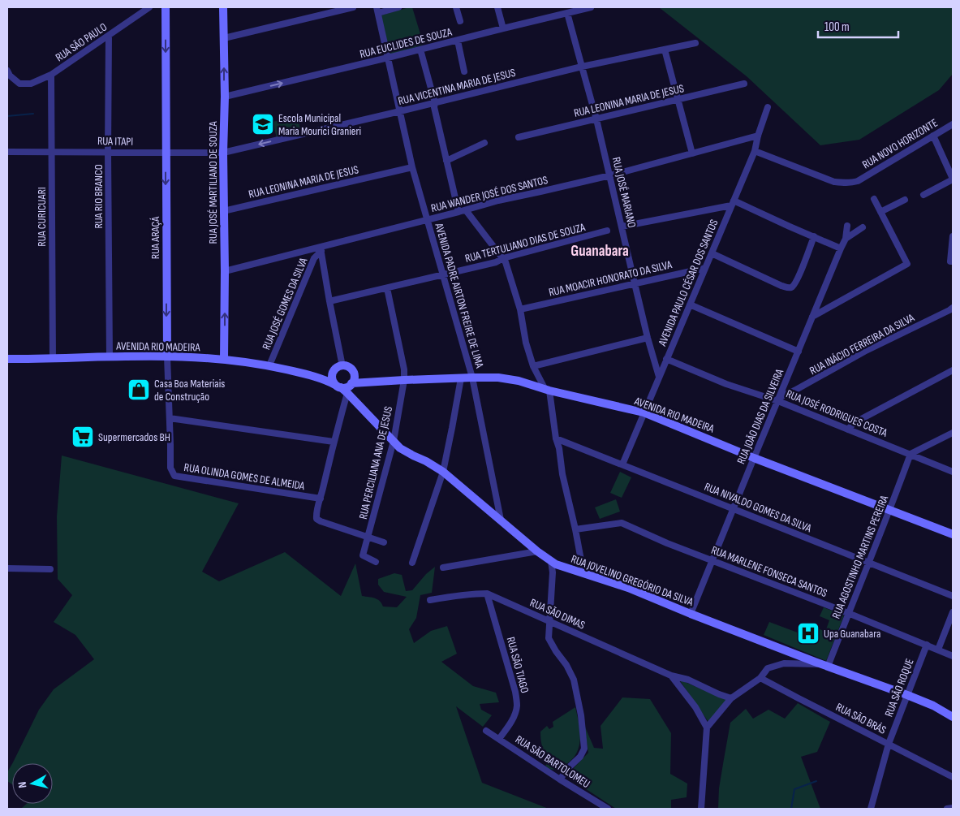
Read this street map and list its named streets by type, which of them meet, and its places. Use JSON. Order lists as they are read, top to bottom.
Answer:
{
  "streets": {
    "street": [
      "RUA SÃO PAULO",
      "RUA EUCLIDES DE SOUZA",
      "RUA VICENTINA MARIA DE JESUS",
      "RUA LEONINA MARIA DE JESUS",
      "RUA ITAPI",
      "RUA NOVO HORIZONTE",
      "RUA JOSÉ MARTILIANO DE SOUZA",
      "RUA JOSÉ MARIANO",
      "RUA WANDER JOSÉ DOS SANTOS",
      "RUA RIO BRANCO",
      "RUA CURICUARI",
      "RUA ARAÇÁ",
      "RUA TERTULIANO DIAS DE SOUZA",
      "RUA MOACIR HONORATO DA SILVA",
      "AVENIDA PAULO CÉSAR DOS SANTOS",
      "AVENIDA PADRE AIRTON FREIRE DE LIMA",
      "RUA JOSÉ GOMES DA SILVA",
      "RUA INÁCIO FERREIRA DA SILVA",
      "AVENIDA RIO MADEIRA",
      "RUA JOSÉ RODRIGUES COSTA",
      "RUA JOÃO DIAS DA SILVEIRA",
      "RUA PERCILIANA ANA DE JESUS",
      "RUA OLINDA GOMES DE ALMEIDA",
      "RUA NIVALDO GOMES DA SILVA",
      "RUA AGOSTINHO MARTINS PEREIRA",
      "RUA MARLENE FONSECA SANTOS",
      "RUA JOVELINO GREGÓRIO DA SILVA",
      "RUA SÃO DIMAS",
      "RUA SÃO TIAGO",
      "RUA SÃO ROQUE",
      "RUA SÃO BRÁS",
      "RUA SÃO BARTOLOMEU"
    ]
  },
  "crossings": [
    ["RUA SÃO PAULO", "RUA RIO BRANCO"],
    ["RUA SÃO PAULO", "RUA CURICUARI"],
    ["RUA EUCLIDES DE SOUZA", "RUA JOSÉ MARTILIANO DE SOUZA"],
    ["RUA EUCLIDES DE SOUZA", "RUA JOSÉ MARIANO"],
    ["RUA EUCLIDES DE SOUZA", "AVENIDA PADRE AIRTON FREIRE DE LIMA"],
    ["RUA VICENTINA MARIA DE JESUS", "RUA ITAPI"],
    ["RUA VICENTINA MARIA DE JESUS", "RUA JOSÉ MARTILIANO DE SOUZA"],
    ["RUA VICENTINA MARIA DE JESUS", "RUA JOSÉ MARIANO"],
    ["RUA VICENTINA MARIA DE JESUS", "AVENIDA PADRE AIRTON FREIRE DE LIMA"],
    ["RUA LEONINA MARIA DE JESUS", "RUA JOSÉ MARTILIANO DE SOUZA"],
    ["RUA LEONINA MARIA DE JESUS", "RUA JOSÉ MARIANO"],
    ["RUA LEONINA MARIA DE JESUS", "AVENIDA PADRE AIRTON FREIRE DE LIMA"],
    ["RUA ITAPI", "RUA JOSÉ MARTILIANO DE SOUZA"],
    ["RUA ITAPI", "RUA RIO BRANCO"],
    ["RUA ITAPI", "RUA CURICUARI"],
    ["RUA ITAPI", "RUA ARAÇÁ"],
    ["RUA NOVO HORIZONTE", "AVENIDA PAULO CÉSAR DOS SANTOS"],
    ["RUA JOSÉ MARTILIANO DE SOUZA", "RUA WANDER JOSÉ DOS SANTOS"],
    ["RUA JOSÉ MARTILIANO DE SOUZA", "AVENIDA RIO MADEIRA"],
    ["RUA JOSÉ MARIANO", "RUA WANDER JOSÉ DOS SANTOS"],
    ["RUA JOSÉ MARIANO", "RUA MOACIR HONORATO DA SILVA"],
    ["RUA JOSÉ MARIANO", "AVENIDA PAULO CÉSAR DOS SANTOS"],
    ["RUA WANDER JOSÉ DOS SANTOS", "AVENIDA PAULO CÉSAR DOS SANTOS"],
    ["RUA WANDER JOSÉ DOS SANTOS", "AVENIDA PADRE AIRTON FREIRE DE LIMA"],
    ["RUA WANDER JOSÉ DOS SANTOS", "RUA JOSÉ GOMES DA SILVA"],
    ["RUA RIO BRANCO", "AVENIDA RIO MADEIRA"],
    ["RUA CURICUARI", "AVENIDA RIO MADEIRA"],
    ["RUA ARAÇÁ", "AVENIDA RIO MADEIRA"],
    ["RUA ARAÇÁ", "RUA OLINDA GOMES DE ALMEIDA"],
    ["RUA TERTULIANO DIAS DE SOUZA", "AVENIDA PADRE AIRTON FREIRE DE LIMA"],
    ["RUA TERTULIANO DIAS DE SOUZA", "RUA PERCILIANA ANA DE JESUS"],
    ["RUA MOACIR HONORATO DA SILVA", "AVENIDA PAULO CÉSAR DOS SANTOS"],
    ["RUA MOACIR HONORATO DA SILVA", "AVENIDA PADRE AIRTON FREIRE DE LIMA"],
    ["AVENIDA PAULO CÉSAR DOS SANTOS", "AVENIDA RIO MADEIRA"],
    ["AVENIDA PAULO CÉSAR DOS SANTOS", "RUA JOSÉ RODRIGUES COSTA"],
    ["AVENIDA PAULO CÉSAR DOS SANTOS", "RUA NIVALDO GOMES DA SILVA"],
    ["AVENIDA PADRE AIRTON FREIRE DE LIMA", "AVENIDA RIO MADEIRA"],
    ["AVENIDA PADRE AIRTON FREIRE DE LIMA", "RUA NIVALDO GOMES DA SILVA"],
    ["AVENIDA PADRE AIRTON FREIRE DE LIMA", "RUA MARLENE FONSECA SANTOS"],
    ["AVENIDA PADRE AIRTON FREIRE DE LIMA", "RUA JOVELINO GREGÓRIO DA SILVA"],
    ["RUA JOSÉ GOMES DA SILVA", "AVENIDA RIO MADEIRA"],
    ["RUA INÁCIO FERREIRA DA SILVA", "RUA JOSÉ RODRIGUES COSTA"],
    ["RUA INÁCIO FERREIRA DA SILVA", "RUA JOÃO DIAS DA SILVEIRA"],
    ["AVENIDA RIO MADEIRA", "RUA JOÃO DIAS DA SILVEIRA"],
    ["AVENIDA RIO MADEIRA", "RUA PERCILIANA ANA DE JESUS"],
    ["AVENIDA RIO MADEIRA", "RUA AGOSTINHO MARTINS PEREIRA"],
    ["AVENIDA RIO MADEIRA", "RUA JOVELINO GREGÓRIO DA SILVA"],
    ["RUA JOSÉ RODRIGUES COSTA", "RUA JOÃO DIAS DA SILVEIRA"],
    ["RUA JOSÉ RODRIGUES COSTA", "RUA AGOSTINHO MARTINS PEREIRA"],
    ["RUA JOÃO DIAS DA SILVEIRA", "RUA NIVALDO GOMES DA SILVA"],
    ["RUA JOÃO DIAS DA SILVEIRA", "RUA MARLENE FONSECA SANTOS"],
    ["RUA JOÃO DIAS DA SILVEIRA", "RUA JOVELINO GREGÓRIO DA SILVA"],
    ["RUA PERCILIANA ANA DE JESUS", "RUA JOVELINO GREGÓRIO DA SILVA"],
    ["RUA NIVALDO GOMES DA SILVA", "RUA AGOSTINHO MARTINS PEREIRA"],
    ["RUA AGOSTINHO MARTINS PEREIRA", "RUA MARLENE FONSECA SANTOS"],
    ["RUA AGOSTINHO MARTINS PEREIRA", "RUA JOVELINO GREGÓRIO DA SILVA"],
    ["RUA MARLENE FONSECA SANTOS", "RUA SÃO ROQUE"],
    ["RUA JOVELINO GREGÓRIO DA SILVA", "RUA SÃO ROQUE"],
    ["RUA SÃO DIMAS", "RUA SÃO TIAGO"],
    ["RUA SÃO TIAGO", "RUA SÃO BARTOLOMEU"],
    ["RUA SÃO ROQUE", "RUA SÃO BRÁS"]
  ],
  "one_way": [
    "RUA EUCLIDES DE SOUZA",
    "RUA VICENTINA MARIA DE JESUS",
    "RUA JOSÉ MARTILIANO DE SOUZA",
    "RUA ARAÇÁ"
  ],
  "districts": ["Guanabara"],
  "places": {
    "school or university": ["Escola Municipal Maria Mourici Granieri"],
    "shop": ["Casa Boa Materiais de Construção"],
    "supermarket": ["Supermercados BH"],
    "hospital": ["Upa Guanabara"]
  },
  "scale_bar": "100 m",
  "north": "left"
}
